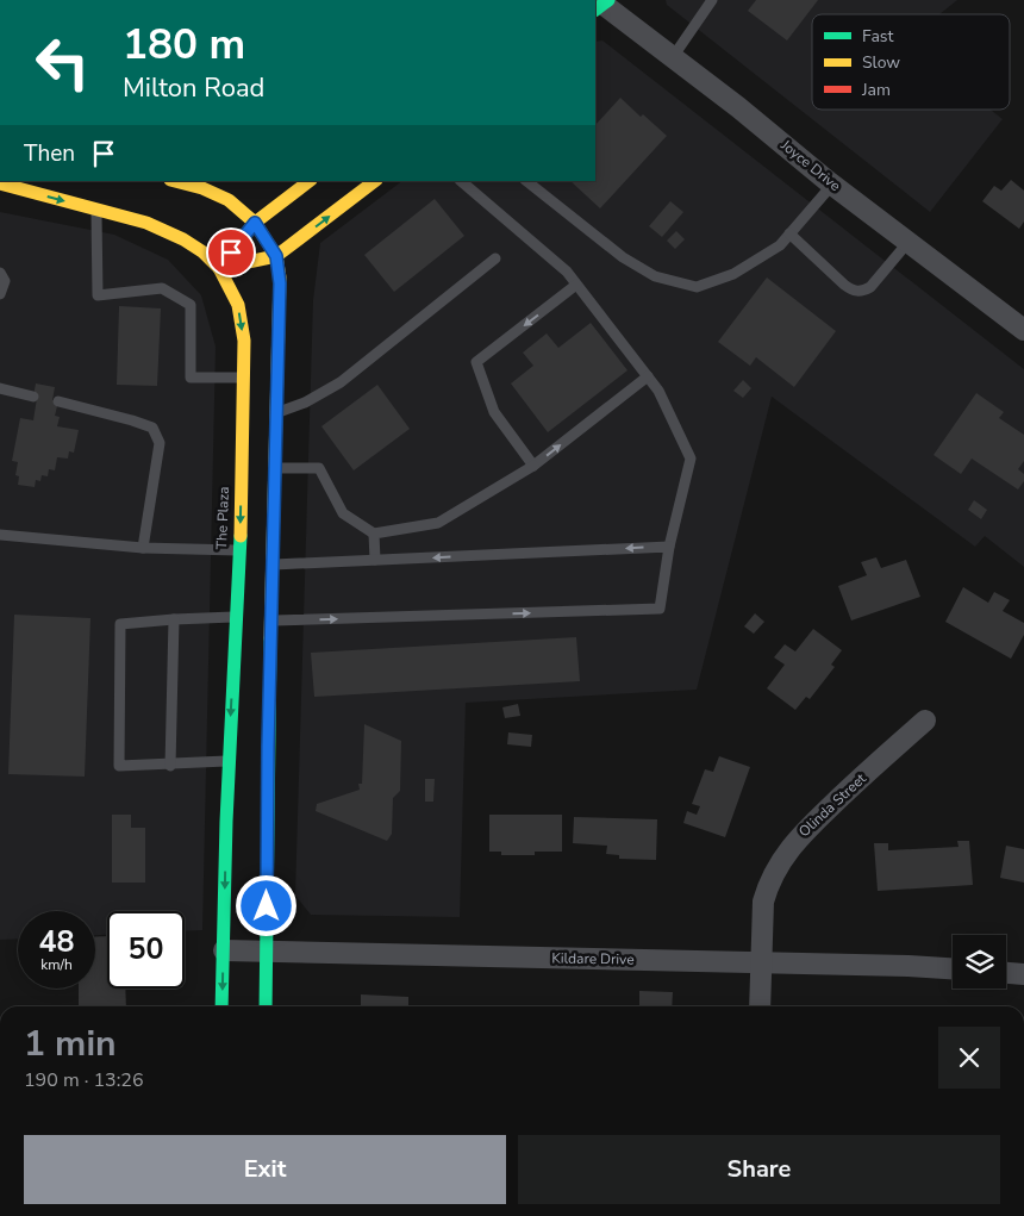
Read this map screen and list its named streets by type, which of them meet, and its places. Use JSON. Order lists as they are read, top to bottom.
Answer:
{
  "streets": {
    "main road": ["The Plaza"],
    "street": ["Joyce Drive", "Olinda Street", "Kildare Drive"]
  },
  "crossings": [
    ["The Plaza", "Kildare Drive"],
    ["Olinda Street", "Kildare Drive"]
  ],
  "legend": ["Fast", "Slow", "Jam"],
  "page": {
    "turn": ["180 m", "Milton Road"],
    "then": "Then",
    "speed": "48 km/h",
    "limit": "50",
    "heading": ["1 min", "190 m · 13:26"],
    "buttons": ["Exit", "Share"]
  }
}
